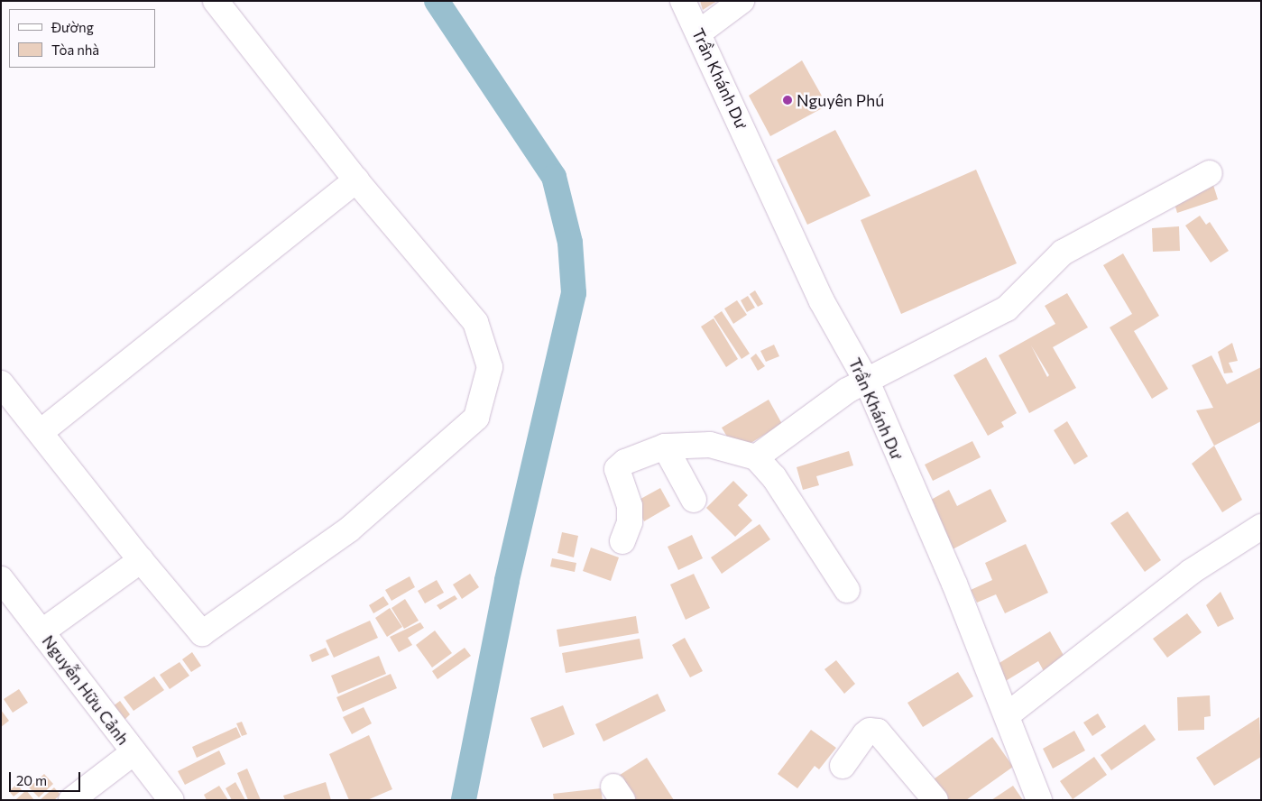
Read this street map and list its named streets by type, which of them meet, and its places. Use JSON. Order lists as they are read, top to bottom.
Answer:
{
  "streets": {
    "street": ["Trần Khánh Dư", "Nguyễn Hữu Cảnh"]
  },
  "places": ["Nguyên Phú"],
  "legend": ["Đường", "Tòa nhà"],
  "scale_bar": "20 m"
}
